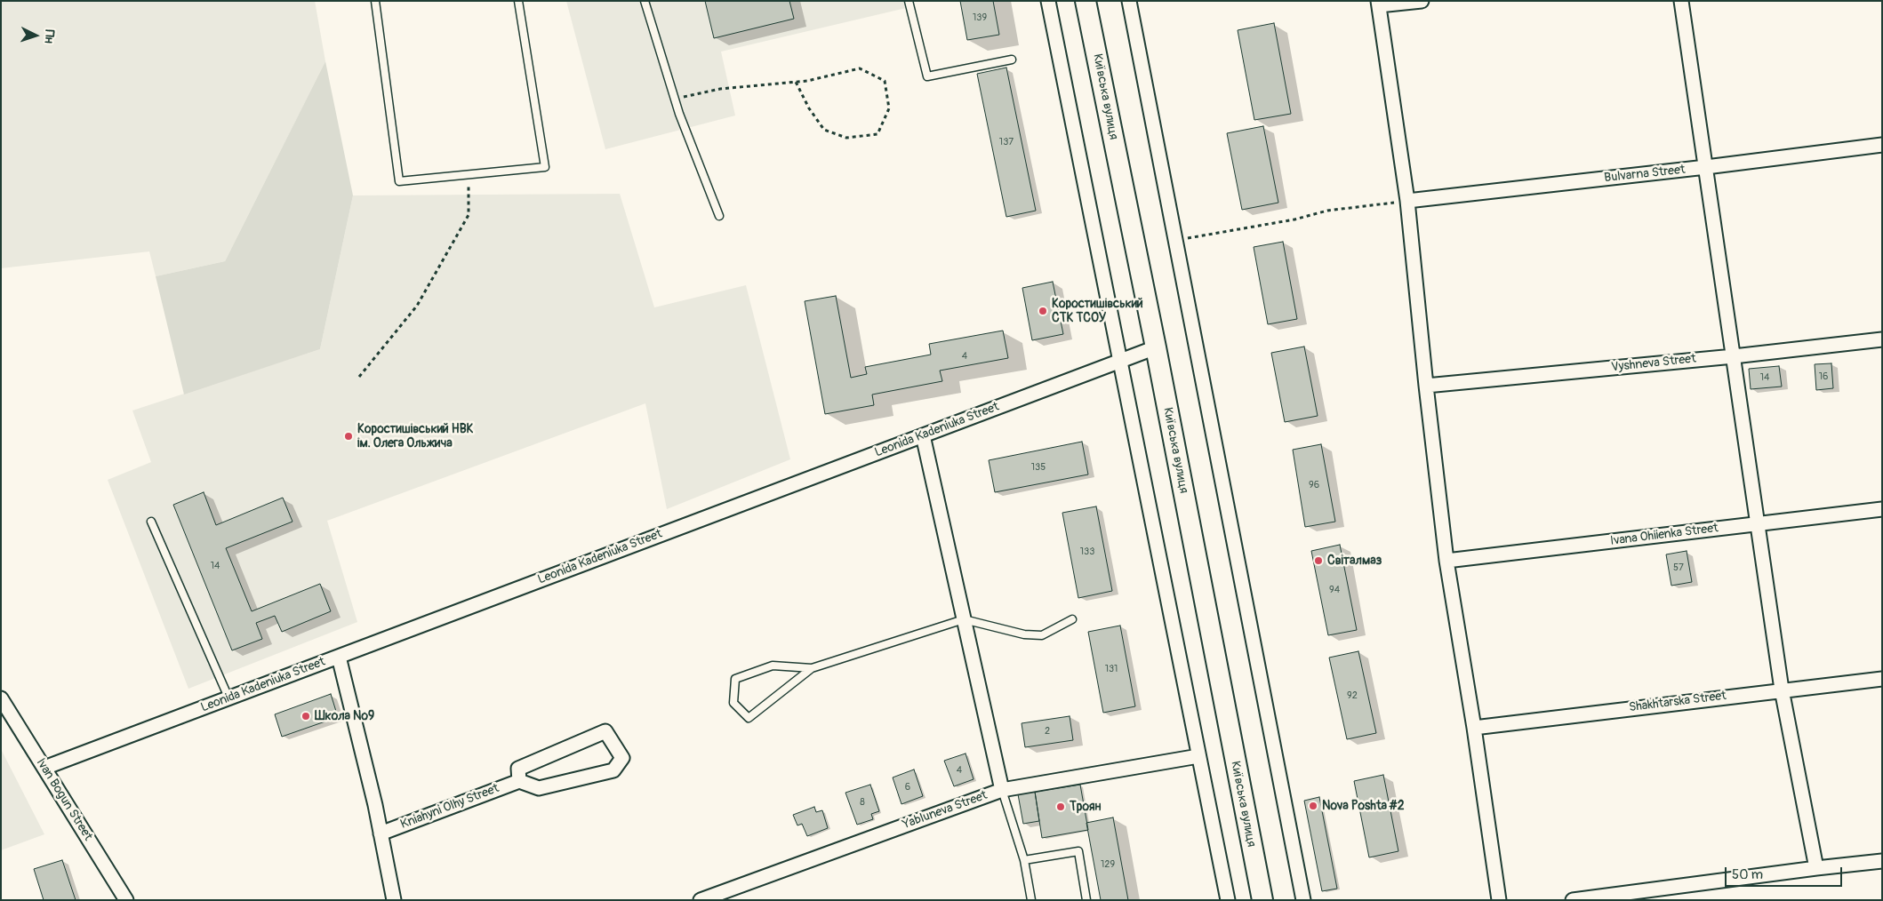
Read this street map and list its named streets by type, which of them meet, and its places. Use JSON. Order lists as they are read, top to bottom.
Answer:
{
  "streets": {
    "main road": ["Київська вулиця"],
    "street": [
      "Bulvarna Street",
      "Vyshneva Street",
      "Leonida Kadeniuka Street",
      "Ivana Ohiienka Street",
      "Shakhtarska Street",
      "Ivan Bogun Street",
      "Kniahyni Olhy Street",
      "Yabluneva Street"
    ]
  },
  "crossings": [
    ["Київська вулиця", "Leonida Kadeniuka Street"],
    ["Leonida Kadeniuka Street", "Ivan Bogun Street"]
  ],
  "places": [
    "Коростишівський СТК ТСОУ",
    "Коростишівський НВК ім. Олега Ольжича",
    "Світалмаз",
    "Школа №9",
    "Nova Poshta #2",
    "Троян"
  ],
  "house_numbers": [
    "139",
    "137",
    "4",
    "16",
    "14",
    "135",
    "96",
    "133",
    "14",
    "57",
    "94",
    "131",
    "92",
    "2",
    "4",
    "6",
    "8",
    "129"
  ],
  "scale_bar": "50 m",
  "north": "right"
}
